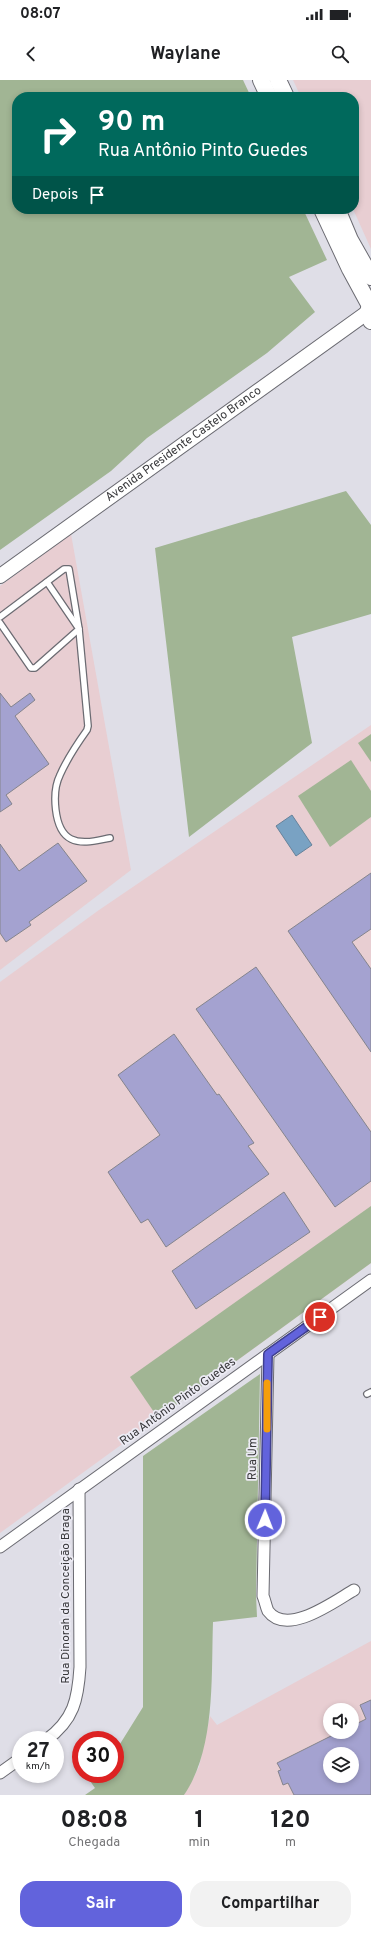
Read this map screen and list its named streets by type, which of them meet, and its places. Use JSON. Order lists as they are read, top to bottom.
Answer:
{
  "streets": {
    "street": [
      "Avenida Presidente Castelo Branco",
      "Rua Antônio Pinto Guedes",
      "Rua Um",
      "Rua Dinorah da Conceição Braga"
    ]
  },
  "crossings": [
    ["Rua Antônio Pinto Guedes", "Rua Um"],
    ["Rua Antônio Pinto Guedes", "Rua Dinorah da Conceição Braga"]
  ],
  "page": {
    "status": "08:07",
    "header": "Waylane",
    "turn": ["90 m", "Rua Antônio Pinto Guedes"],
    "then": "Depois",
    "speed": "27 km/h",
    "limit": "30",
    "eta": [
      "08:08",
      "Chegada",
      "1",
      "min",
      "120",
      "m"
    ],
    "buttons": ["Sair", "Compartilhar"]
  }
}
